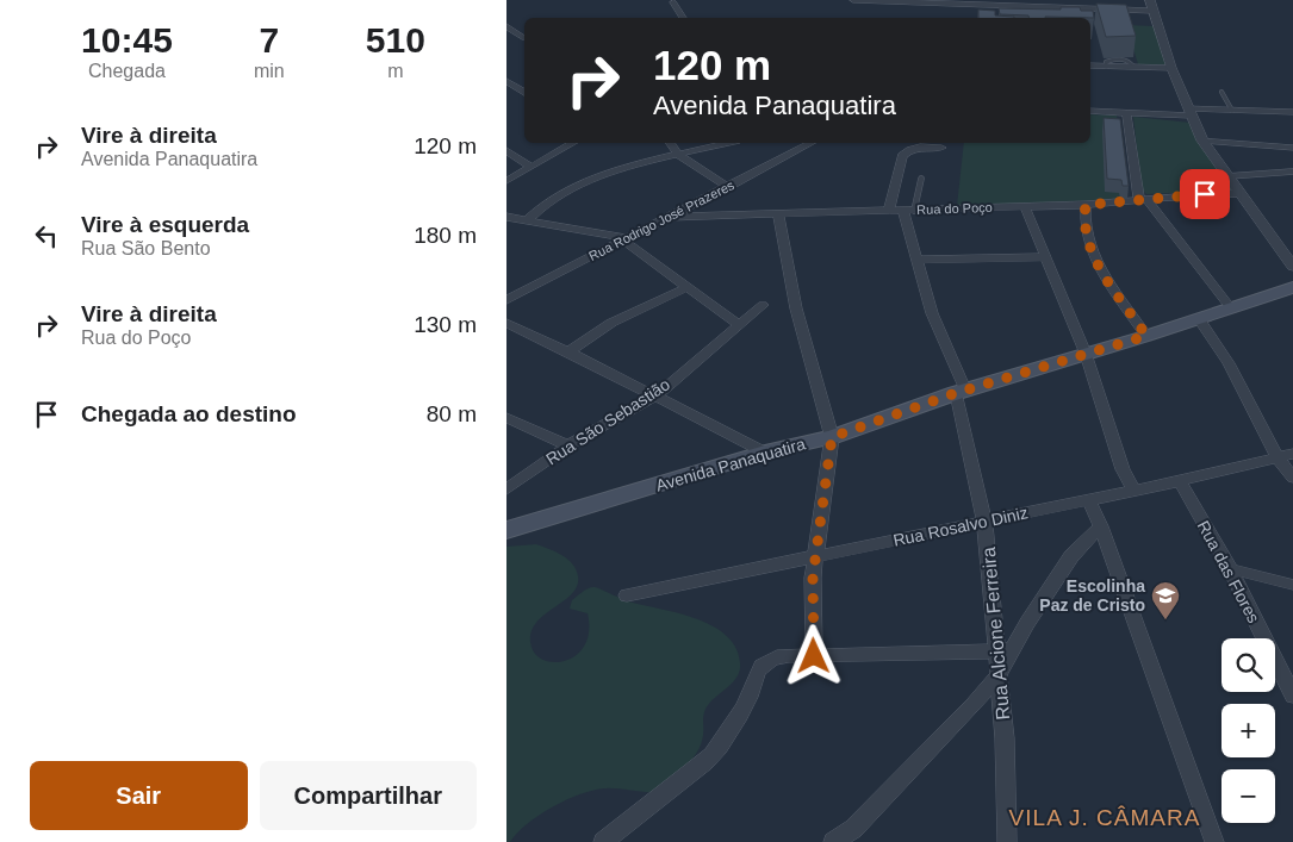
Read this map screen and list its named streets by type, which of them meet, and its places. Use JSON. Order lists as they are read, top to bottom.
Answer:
{
  "streets": {
    "main road": ["Avenida Panaquatira"],
    "street": [
      "Rua do Poço",
      "Rua Rodrigo José Prazeres",
      "Rua São Sebastião",
      "Rua Rosalvo Diniz",
      "Rua das Flores",
      "Rua Alcione Ferreira"
    ]
  },
  "crossings": [
    ["Rua do Poço", "Rua Rodrigo José Prazeres"],
    ["Rua do Poço", "Rua Alcione Ferreira"],
    ["Avenida Panaquatira", "Rua Alcione Ferreira"],
    ["Rua Rosalvo Diniz", "Rua das Flores"],
    ["Rua Rosalvo Diniz", "Rua Alcione Ferreira"]
  ],
  "districts": ["VILA J. CÂMARA"],
  "places": {
    "school or university": ["Escolinha Paz de Cristo"]
  },
  "page": {
    "eta": [
      "10:45",
      "Chegada",
      "7",
      "min",
      "510",
      "m"
    ],
    "turn": ["120 m", "Avenida Panaquatira"],
    "list": [
      {
        "name": "Vire à direita",
        "note": "Avenida Panaquatira",
        "value": "120 m"
      },
      {
        "name": "Vire à esquerda",
        "note": "Rua São Bento",
        "value": "180 m"
      },
      {
        "name": "Vire à direita",
        "note": "Rua do Poço",
        "value": "130 m"
      },
      {
        "name": "Chegada ao destino",
        "value": "80 m"
      }
    ],
    "map_buttons": ["+", "−"],
    "buttons": ["Sair", "Compartilhar"]
  }
}
